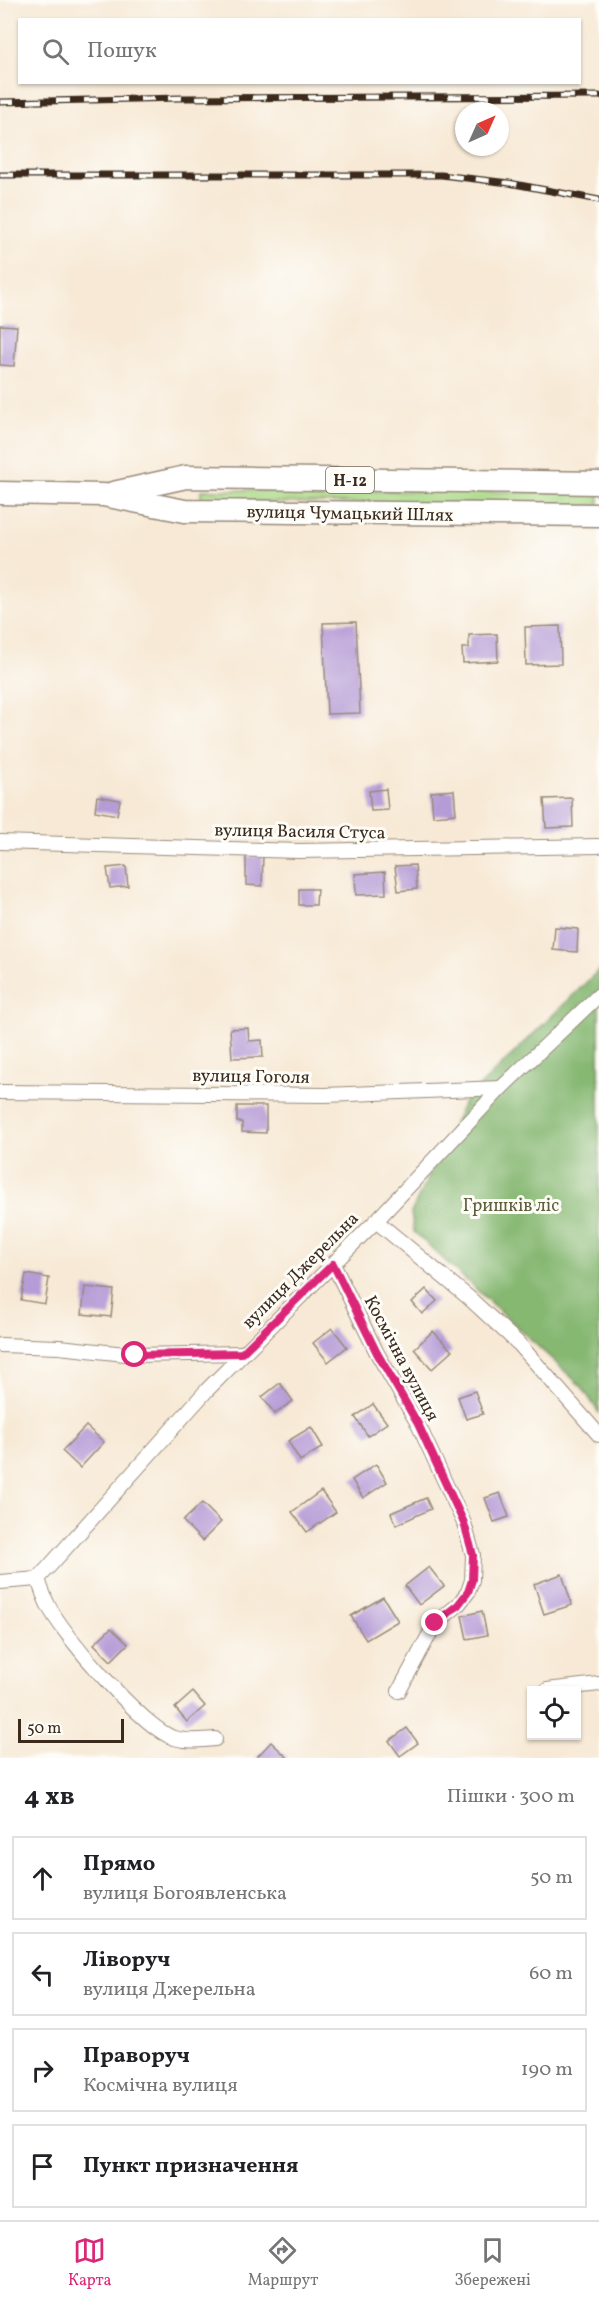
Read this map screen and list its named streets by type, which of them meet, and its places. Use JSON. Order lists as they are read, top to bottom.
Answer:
{
  "streets": {
    "main road": ["Н-12", "вулиця Чумацький Шлях"],
    "street": [
      "вулиця Василя Стуса",
      "вулиця Гоголя",
      "вулиця Джерельна",
      "Космічна вулиця"
    ]
  },
  "crossings": [
    ["вулиця Гоголя", "вулиця Джерельна"],
    ["вулиця Джерельна", "Космічна вулиця"]
  ],
  "parks": ["Гришків ліс"],
  "scale_bar": "50 m",
  "north": "top right",
  "page": {
    "search": "Пошук",
    "scale": "50 m",
    "heading": ["4 хв", "Пішки · 300 m"],
    "list": [
      ["Прямо", "вулиця Богоявленська", "50 m"],
      ["Ліворуч", "вулиця Джерельна", "60 m"],
      ["Праворуч", "Космічна вулиця", "190 m"],
      "Пункт призначення"
    ],
    "nav": ["Карта", "Маршрут", "Збережені"]
  }
}
